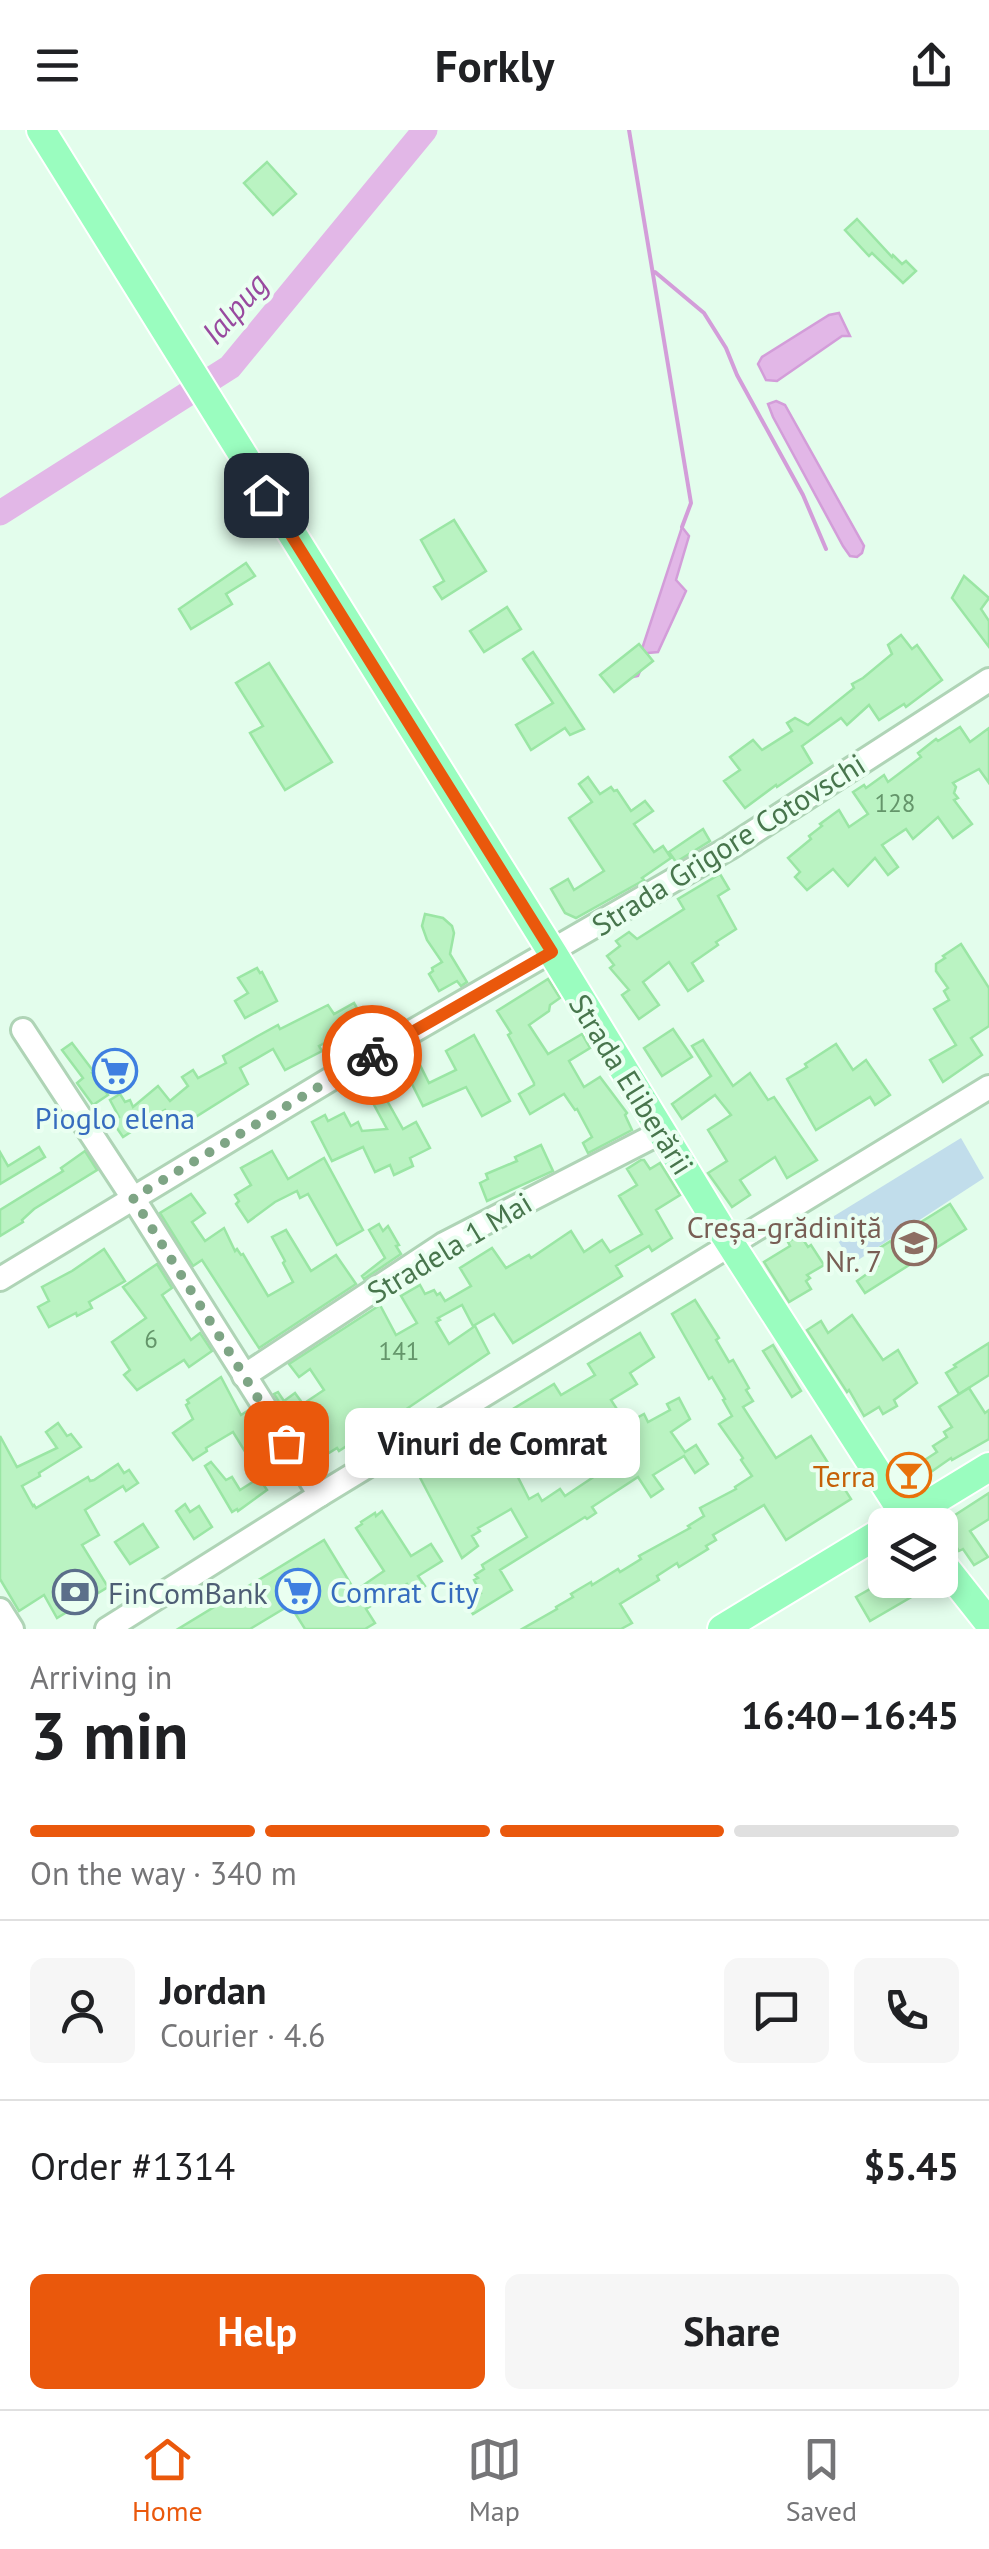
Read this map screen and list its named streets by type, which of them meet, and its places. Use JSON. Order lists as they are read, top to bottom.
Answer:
{
  "streets": {
    "main road": ["Strada Eliberării"],
    "street": ["Strada Grigore Cotovschi", "Stradela 1 Mai"]
  },
  "crossings": [
    ["Strada Grigore Cotovschi", "Strada Eliberării"],
    ["Strada Eliberării", "Stradela 1 Mai"]
  ],
  "water": ["Ialpug"],
  "places": {
    "supermarket": ["Pioglo elena", "Comrat City"],
    "school or university": ["Creșa-grădiniță Nr. 7"],
    "other": ["Vinuri de Comrat"],
    "bar": ["Terra"],
    "bank": ["FinComBank"]
  },
  "house_numbers": ["128", "6", "141"],
  "page": {
    "header": "Forkly",
    "bubble": "Vinuri de Comrat",
    "heading": ["3 min", "Arriving in", "16:40–16:45"],
    "panel": [
      "Jordan",
      "Courier · 4.6",
      "Order #1314",
      "$5.45"
    ],
    "bar": "On the way · 340 m",
    "buttons": ["Help", "Share"],
    "tabs": ["Home", "Map", "Saved"]
  }
}
